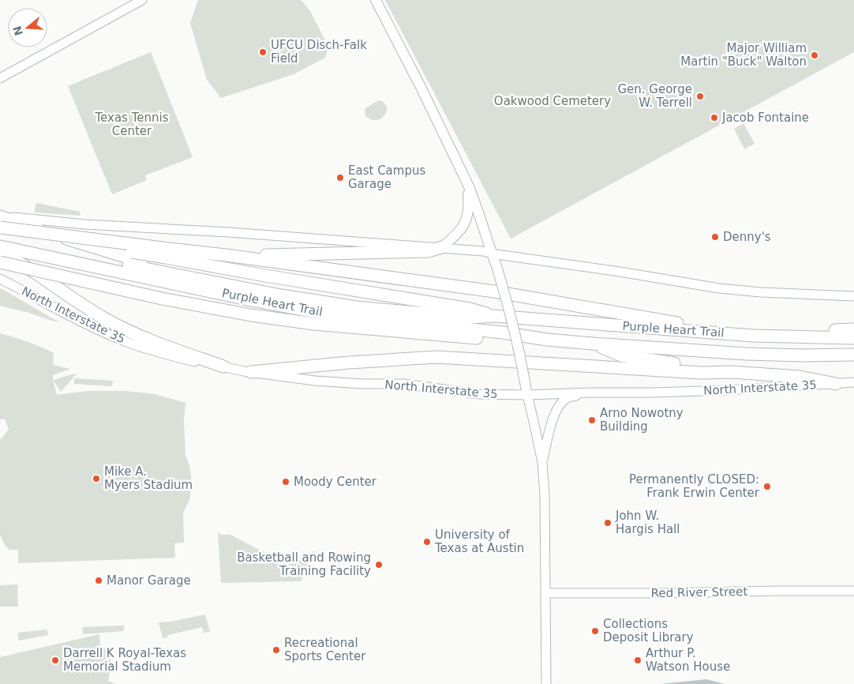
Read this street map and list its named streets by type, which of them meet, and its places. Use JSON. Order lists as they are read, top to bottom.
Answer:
{
  "streets": {
    "highway": ["Purple Heart Trail"],
    "main road": ["North Interstate 35", "Red River Street"]
  },
  "parks": ["Oakwood Cemetery", "Texas Tennis Center"],
  "places": [
    "UFCU Disch-Falk Field",
    "Major William Martin \"Buck\" Walton",
    "Gen. George W. Terrell",
    "Jacob Fontaine",
    "East Campus Garage",
    "Denny's",
    "Arno Nowotny Building",
    "Mike A. Myers Stadium",
    "Moody Center",
    "Permanently CLOSED: Frank Erwin Center",
    "John W. Hargis Hall",
    "University of Texas at Austin",
    "Basketball and Rowing Training Facility",
    "Manor Garage",
    "Collections Deposit Library",
    "Recreational Sports Center",
    "Darrell K Royal-Texas Memorial Stadium",
    "Arthur P. Watson House"
  ],
  "north": "left"
}
